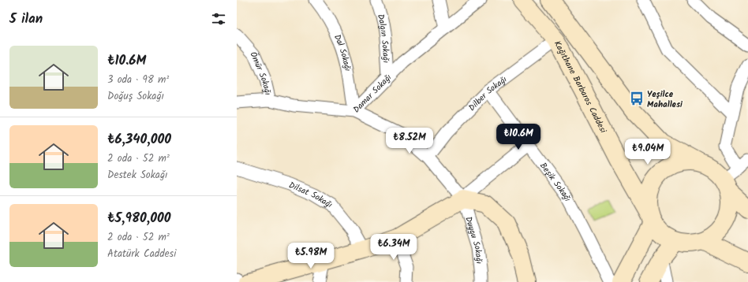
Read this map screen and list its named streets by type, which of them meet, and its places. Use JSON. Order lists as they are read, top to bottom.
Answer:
{
  "streets": {
    "street": [
      "Dalgın Sokağı",
      "Dal Sokağı",
      "Ömür Sokağı",
      "Kağıthane Barbaros Caddesi",
      "Damar Sokağı",
      "Dilber Sokağı",
      "Beşik Sokağı",
      "Dilsat Sokağı",
      "Duygu Sokağı"
    ]
  },
  "crossings": [
    ["Dalgın Sokağı", "Damar Sokağı"],
    ["Dal Sokağı", "Damar Sokağı"],
    ["Ömür Sokağı", "Damar Sokağı"],
    ["Kağıthane Barbaros Caddesi", "Dilber Sokağı"],
    ["Dilber Sokağı", "Beşik Sokağı"]
  ],
  "places": {
    "bus stop": ["Yeşilce Mahallesi"]
  },
  "page": {
    "heading": "5 ilan",
    "list": [
      {
        "name": "₺10.6M",
        "note": "3 oda · 98 m² · Doğuş Sokağı"
      },
      {
        "name": "₺6,340,000",
        "note": "2 oda · 52 m² · Destek Sokağı"
      },
      {
        "name": "₺5,980,000",
        "note": "2 oda · 52 m² · Atatürk Caddesi"
      }
    ],
    "price": [
      "₺10.6M",
      "₺8.52M",
      "₺9.04M",
      "₺6.34M",
      "₺5.98M"
    ]
  }
}
